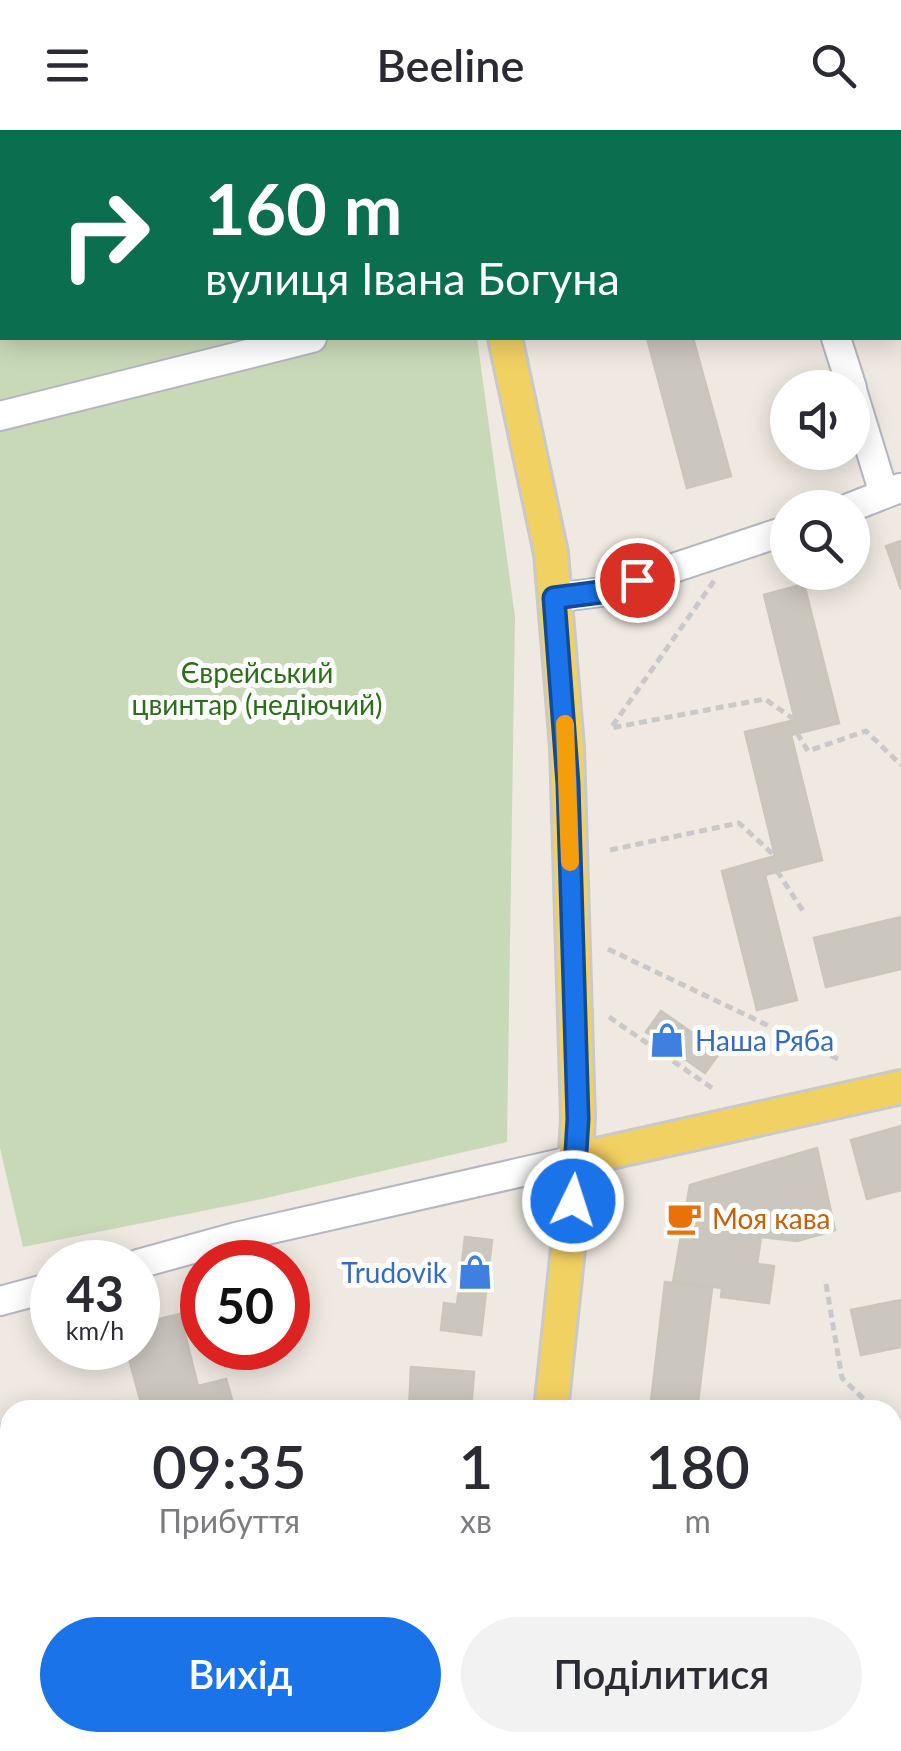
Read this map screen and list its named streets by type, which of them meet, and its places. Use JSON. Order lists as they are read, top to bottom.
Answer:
{
  "parks": ["Єврейський цвинтар (недіючий)"],
  "places": {
    "shop": ["Наша Ряба", "Trudovik"],
    "cafe": ["Моя кава"]
  },
  "page": {
    "header": "Beeline",
    "turn": ["160 m", "вулиця Івана Богуна"],
    "speed": "43 km/h",
    "limit": "50",
    "eta": [
      "09:35",
      "Прибуття",
      "1",
      "хв",
      "180",
      "m"
    ],
    "buttons": ["Вихід", "Поділитися"]
  }
}
